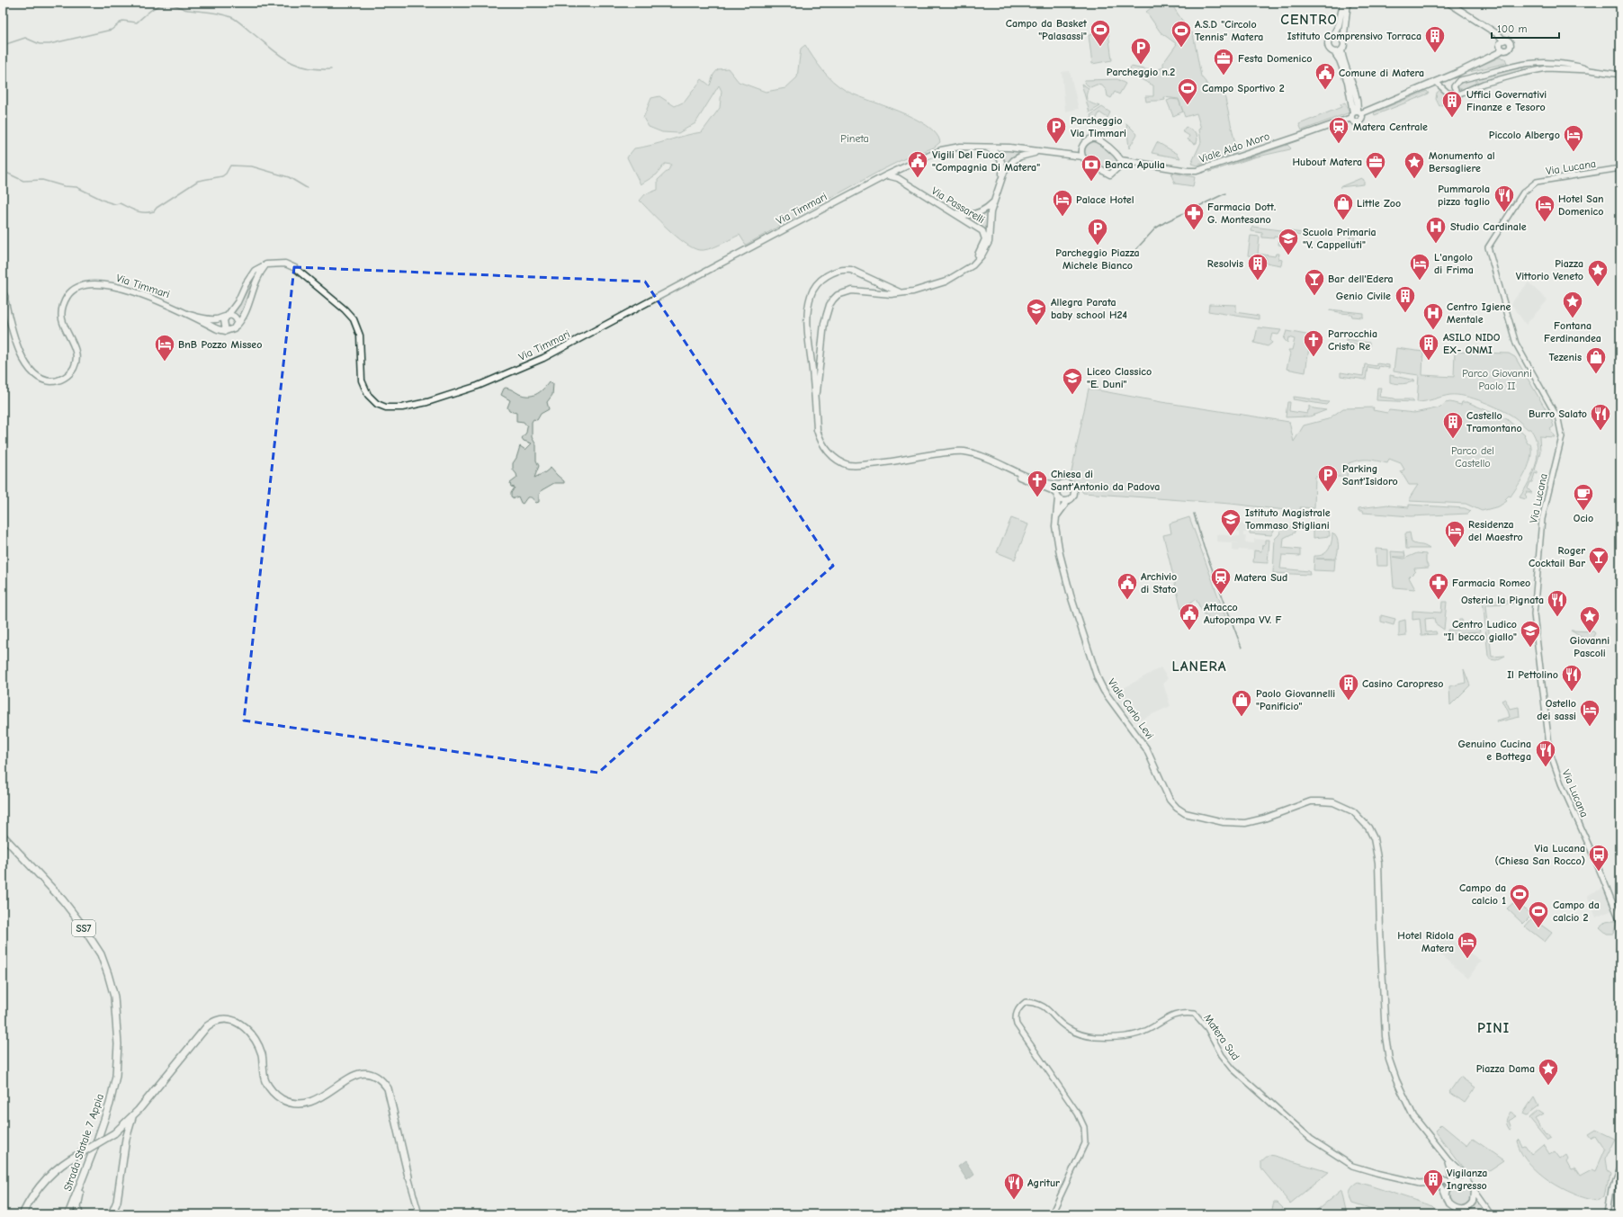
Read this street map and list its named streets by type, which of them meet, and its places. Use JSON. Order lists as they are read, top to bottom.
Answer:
{
  "streets": {
    "highway": ["SS7", "Strada Statale 7 Appia"],
    "main road": [
      "Viale Aldo Moro",
      "Via Passarelli",
      "Via Timmari",
      "Viale Carlo Levi"
    ],
    "street": ["Via Lucana", "Matera Sud"]
  },
  "crossings": [
    ["Via Passarelli", "Via Timmari"]
  ],
  "districts": ["CENTRO", "LANERA", "PINI"],
  "parks": ["Pineta", "Parco Giovanni Paolo II", "Parco del Castello"],
  "places": {
    "sports": [
      "Campo da Basket \"Palasassi\"",
      "A.S.D \"Circolo Tennis\" Matera",
      "Campo Sportivo 2",
      "Campo da calcio 1",
      "Campo da calcio 2"
    ],
    "building": [
      "Istituto Comprensivo Torraca",
      "Uffici Governativi Finanze e Tesoro",
      "Resolvis",
      "Genio Civile",
      "ASILO NIDO EX- ONMI",
      "Castello Tramontano",
      "Casino Caropreso",
      "Vigilanza Ingresso"
    ],
    "parking": [
      "Parcheggio n.2",
      "Parcheggio Via Timmari",
      "Parcheggio Piazza Michele Bianco",
      "Parking Sant'Isidoro"
    ],
    "office": ["Festa Domenico", "Hubout Matera"],
    "public building": [
      "Comune di Matera",
      "Vigili Del Fuoco \"Compagnia Di Matera\"",
      "Archivio di Stato",
      "Attacco Autopompa VV. F"
    ],
    "station": ["Matera Centrale", "Matera Sud"],
    "hotel": [
      "Piccolo Albergo",
      "Palace Hotel",
      "Hotel San Domenico",
      "L'angolo di Frima",
      "BnB Pozzo Misseo",
      "Residenza del Maestro",
      "Ostello dei sassi",
      "Hotel Ridola Matera"
    ],
    "place": [
      "Monumento al Bersagliere",
      "Piazza Vittorio Veneto",
      "Fontana Ferdinandea",
      "Giovanni Pascoli",
      "Piazza Dama"
    ],
    "bank": ["Banca Apulia"],
    "restaurant": [
      "Pummarola pizza taglio",
      "Burro Salato",
      "Osteria la Pignata",
      "Il Pettolino",
      "Genuino Cucina e Bottega",
      "Agritur"
    ],
    "shop": ["Little Zoo", "Tezenis", "Paolo Giovannelli \"Panificio\""],
    "pharmacy": ["Farmacia Dott. G. Montesano", "Farmacia Romeo"],
    "hospital": ["Studio Cardinale", "Centro Igiene Mentale"],
    "school or university": [
      "Scuola Primaria \"V. Cappelluti\"",
      "Allegra Parata baby school H24",
      "Liceo Classico \"E. Duni\"",
      "Istituto Magistrale Tommaso Stigliani",
      "Centro Ludico \"Il becco giallo\""
    ],
    "bar": ["Bar dell'Edera", "Roger Cocktail Bar"],
    "church": ["Parrocchia Cristo Re", "Chiesa di Sant'Antonio da Padova"],
    "cafe": ["Ocio"],
    "bus stop": ["Via Lucana (Chiesa San Rocco)"]
  },
  "scale_bar": "100 m"
}
